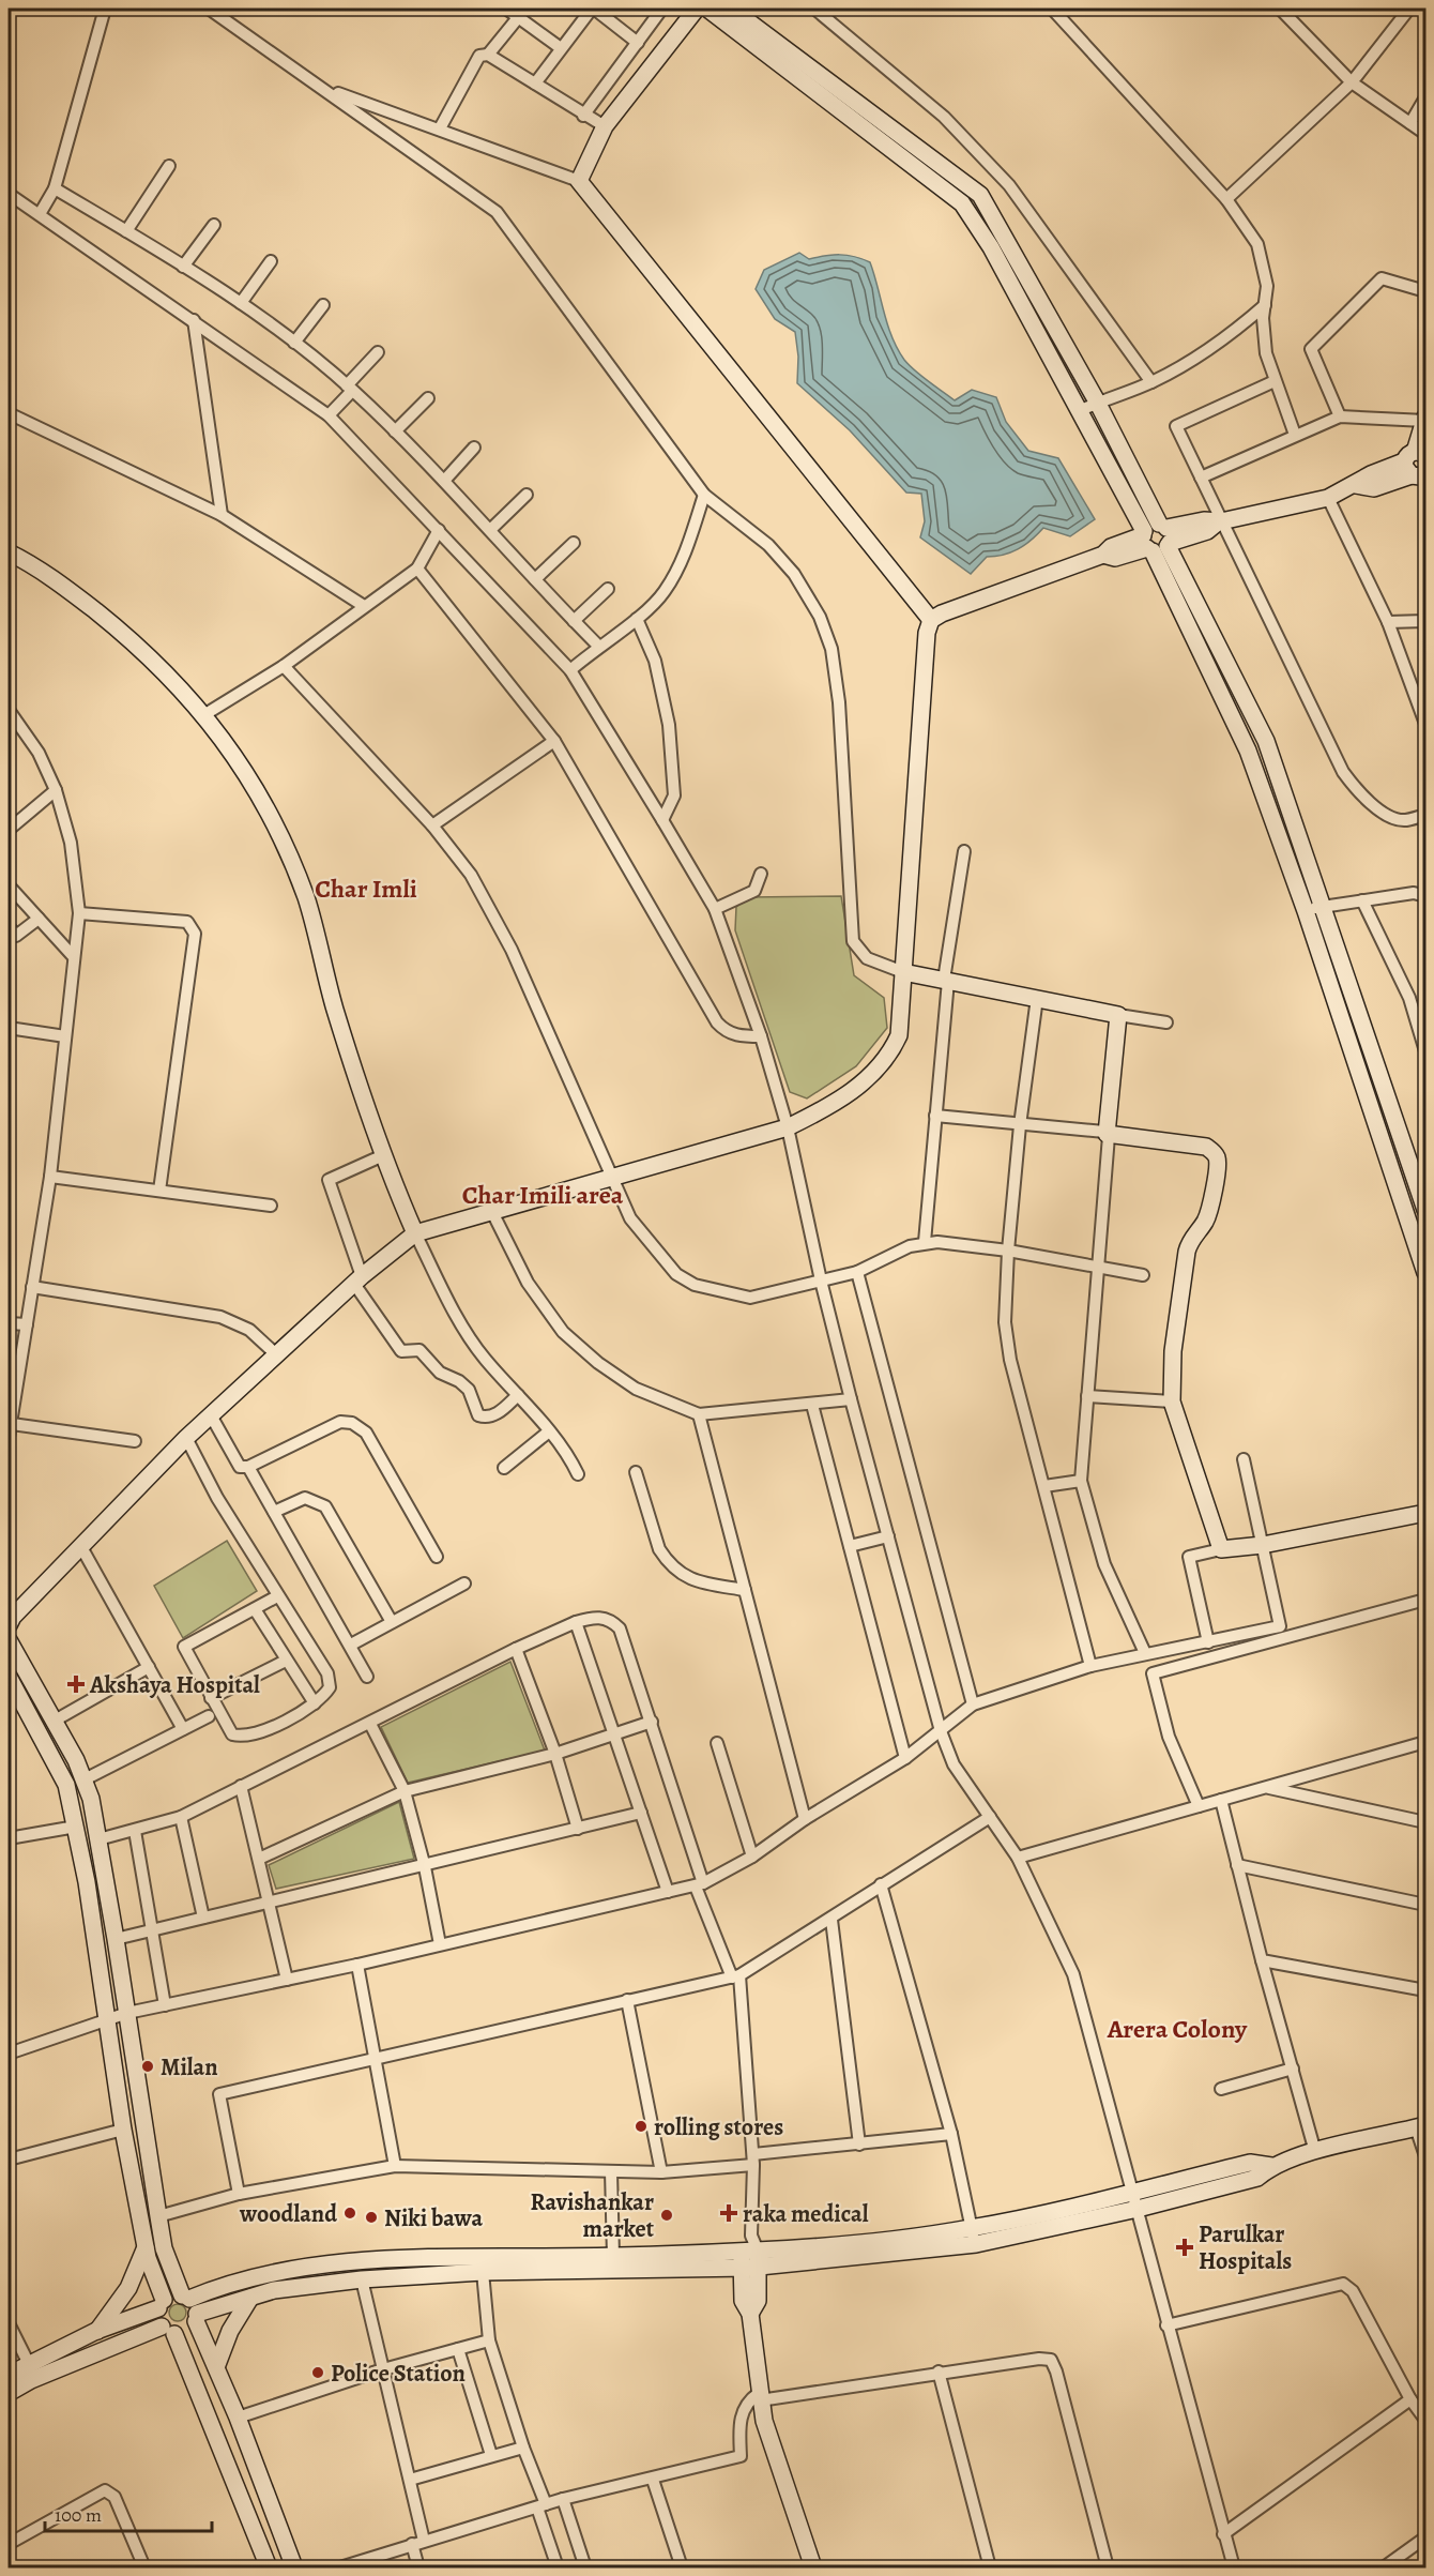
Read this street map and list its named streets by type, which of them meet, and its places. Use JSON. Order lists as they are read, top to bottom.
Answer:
{
  "districts": ["Char Imli", "Char Imili area", "Arera Colony"],
  "places": {
    "health": ["Akshaya Hospital", "raka medical", "Parulkar Hospitals"],
    "other": [
      "Milan",
      "rolling stores",
      "woodland",
      "Ravishankar market",
      "Niki bawa",
      "Police Station"
    ]
  },
  "scale_bar": "100 m"
}
